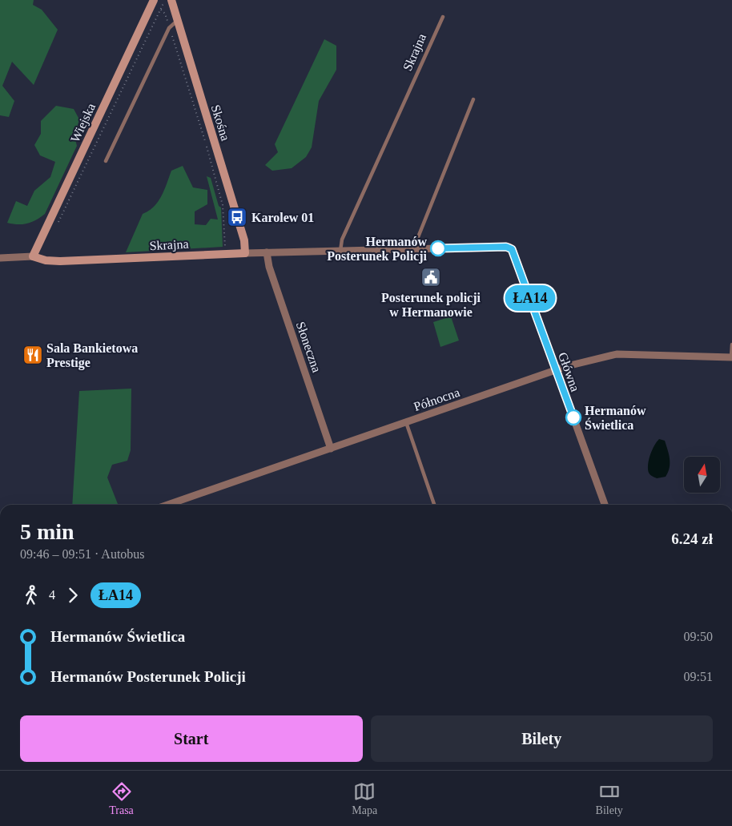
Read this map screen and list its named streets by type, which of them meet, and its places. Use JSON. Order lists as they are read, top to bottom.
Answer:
{
  "streets": {
    "street": [
      "Skrajna",
      "Wiejska",
      "Skośna",
      "Słoneczna",
      "Główna",
      "Północna"
    ]
  },
  "crossings": [
    ["Skrajna", "Wiejska"],
    ["Skrajna", "Skośna"],
    ["Skrajna", "Słoneczna"],
    ["Skrajna", "Główna"],
    ["Słoneczna", "Północna"],
    ["Główna", "Północna"]
  ],
  "places": {
    "bus stop": ["Karolew 01"],
    "other": ["Hermanów Posterunek Policji", "Hermanów Świetlica"],
    "public building": ["Posterunek policji w Hermanowie"],
    "restaurant": ["Sala Bankietowa Prestige"]
  },
  "lines": ["bus line ŁA14"],
  "north": "top",
  "page": {
    "on_map": "ŁA14",
    "heading": ["5 min", "09:46 – 09:51 · Autobus", "6.24 zł"],
    "legs": ["4", "ŁA14"],
    "list": [
      {
        "name": "Hermanów Świetlica",
        "value": "09:50"
      },
      {
        "name": "Hermanów Posterunek Policji",
        "value": "09:51"
      }
    ],
    "buttons": ["Start", "Bilety"],
    "tabs": ["Trasa", "Mapa", "Bilety"]
  }
}
